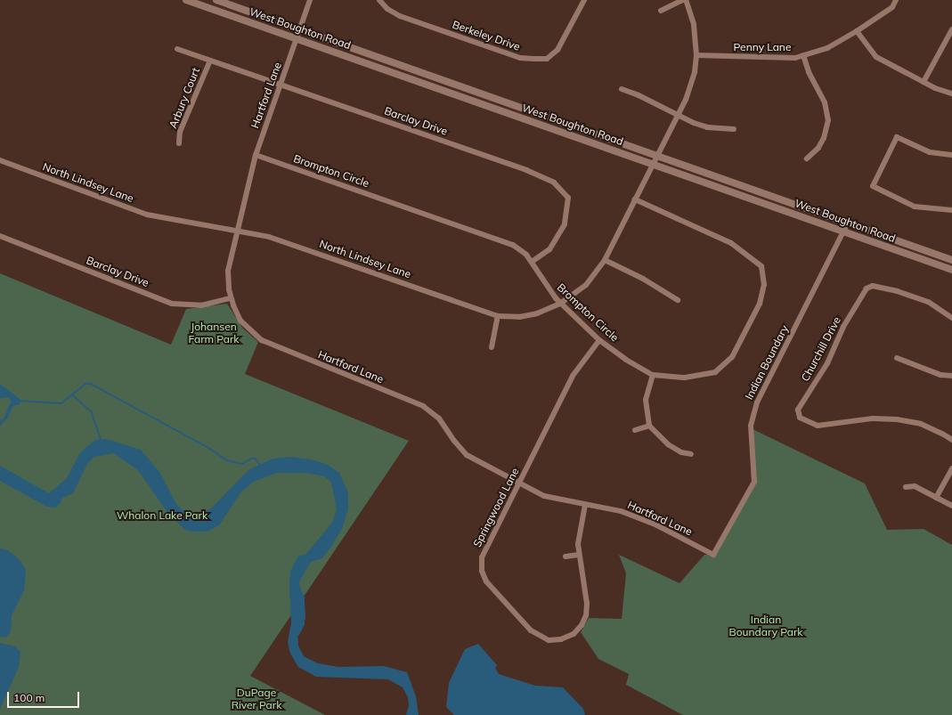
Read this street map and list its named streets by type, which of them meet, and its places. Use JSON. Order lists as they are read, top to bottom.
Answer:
{
  "streets": {
    "main road": ["West Boughton Road"],
    "street": [
      "Berkeley Drive",
      "Penny Lane",
      "Hartford Lane",
      "Arbury Court",
      "Barclay Drive",
      "Brompton Circle",
      "North Lindsey Lane",
      "Churchill Drive",
      "Indian Boundary",
      "Springwood Lane"
    ]
  },
  "crossings": [
    ["West Boughton Road", "Hartford Lane"],
    ["West Boughton Road", "North Lindsey Lane"],
    ["West Boughton Road", "Indian Boundary"],
    ["Hartford Lane", "Barclay Drive"],
    ["Hartford Lane", "Brompton Circle"],
    ["Hartford Lane", "North Lindsey Lane"],
    ["Hartford Lane", "Indian Boundary"],
    ["Hartford Lane", "Springwood Lane"],
    ["Arbury Court", "Barclay Drive"],
    ["Barclay Drive", "Brompton Circle"],
    ["Brompton Circle", "North Lindsey Lane"],
    ["Brompton Circle", "Springwood Lane"]
  ],
  "parks": [
    "Johansen Farm Park",
    "Whalon Lake Park",
    "Indian Boundary Park",
    "DuPage River Park"
  ],
  "scale_bar": "100 m"
}
